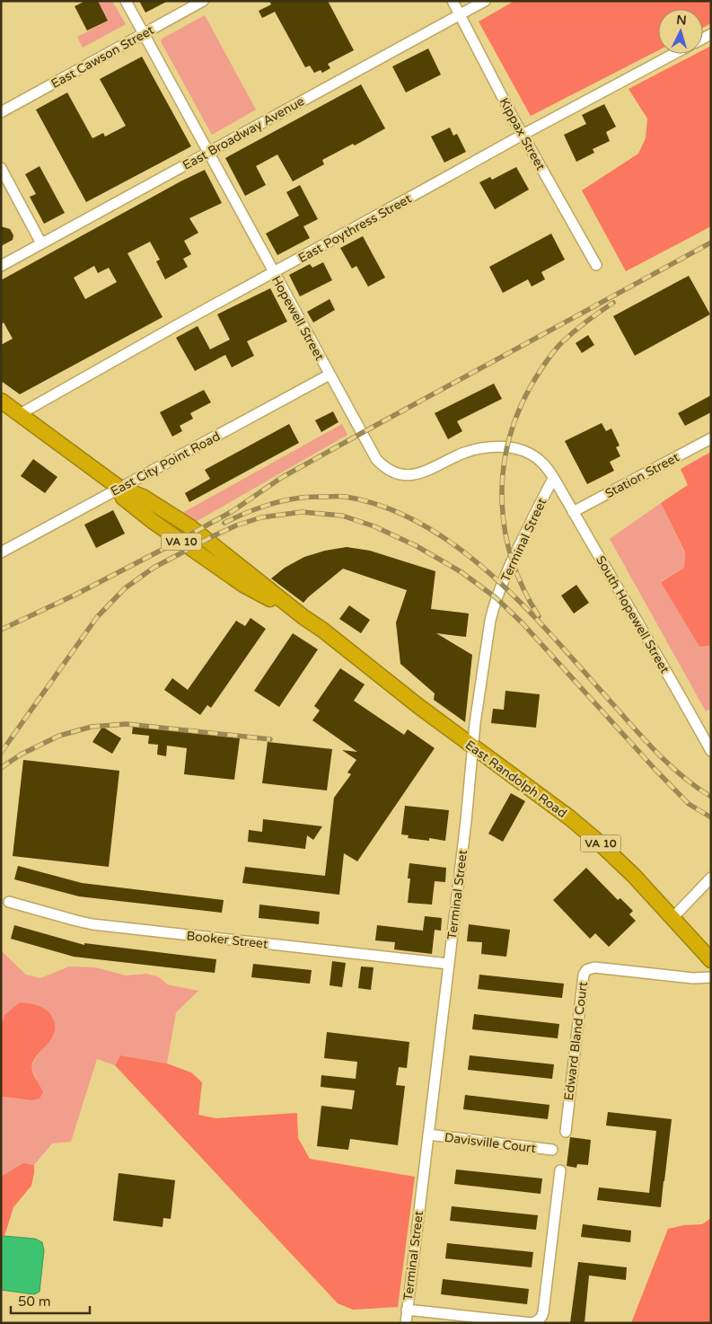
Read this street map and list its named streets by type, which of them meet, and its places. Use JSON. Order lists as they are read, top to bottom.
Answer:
{
  "streets": {
    "highway": ["VA 10", "East Randolph Road"],
    "street": [
      "East Cawson Street",
      "East Broadway Avenue",
      "Kippax Street",
      "East Poythress Street",
      "Hopewell Street",
      "East City Point Road",
      "Station Street",
      "Terminal Street",
      "South Hopewell Street",
      "Booker Street",
      "Edward Bland Court",
      "Davisville Court"
    ]
  },
  "crossings": [
    ["East Cawson Street", "Hopewell Street"],
    ["East Broadway Avenue", "Kippax Street"],
    ["East Broadway Avenue", "Hopewell Street"],
    ["Kippax Street", "East Poythress Street"],
    ["East Poythress Street", "Hopewell Street"],
    ["East Poythress Street", "East Randolph Road"],
    ["Hopewell Street", "East City Point Road"],
    ["Hopewell Street", "Terminal Street"],
    ["Hopewell Street", "South Hopewell Street"],
    ["East City Point Road", "East Randolph Road"],
    ["Station Street", "South Hopewell Street"],
    ["Terminal Street", "South Hopewell Street"],
    ["Terminal Street", "East Randolph Road"],
    ["Terminal Street", "Booker Street"],
    ["Terminal Street", "Davisville Court"]
  ],
  "scale_bar": "50 m",
  "north": "top"
}
